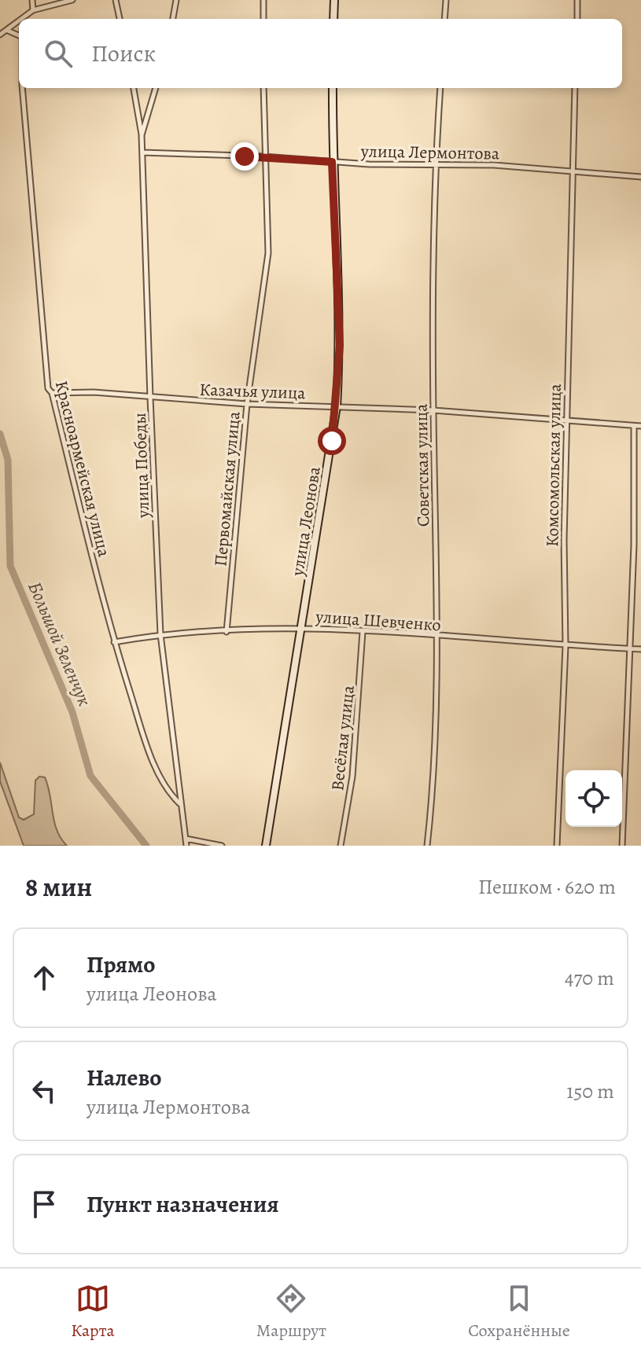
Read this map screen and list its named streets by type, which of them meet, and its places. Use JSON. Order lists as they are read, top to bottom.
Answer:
{
  "streets": {
    "main road": ["улица Леонова"],
    "street": [
      "улица Лермонтова",
      "Казачья улица",
      "улица Победы",
      "Советская улица",
      "Комсомольская улица",
      "Красноармейская улица",
      "Первомайская улица",
      "улица Шевченко",
      "Весёлая улица"
    ]
  },
  "crossings": [
    ["улица Лермонтова", "улица Победы"],
    ["улица Лермонтова", "Советская улица"],
    ["улица Лермонтова", "Комсомольская улица"],
    ["улица Лермонтова", "Первомайская улица"],
    ["улица Лермонтова", "улица Леонова"],
    ["Казачья улица", "улица Победы"],
    ["Казачья улица", "Советская улица"],
    ["Казачья улица", "Комсомольская улица"],
    ["Казачья улица", "Красноармейская улица"],
    ["Казачья улица", "Первомайская улица"],
    ["Казачья улица", "улица Леонова"],
    ["улица Победы", "Красноармейская улица"],
    ["улица Победы", "улица Шевченко"],
    ["Советская улица", "улица Шевченко"],
    ["Комсомольская улица", "улица Шевченко"],
    ["Красноармейская улица", "улица Шевченко"],
    ["Первомайская улица", "улица Шевченко"],
    ["улица Леонова", "улица Шевченко"],
    ["улица Шевченко", "Весёлая улица"]
  ],
  "water": ["Большой Зеленчук"],
  "page": {
    "search": "Поиск",
    "heading": ["8 мин", "Пешком · 620 m"],
    "list": [
      ["Прямо", "улица Леонова", "470 m"],
      ["Налево", "улица Лермонтова", "150 m"],
      "Пункт назначения"
    ],
    "nav": ["Карта", "Маршрут", "Сохранённые"]
  }
}
